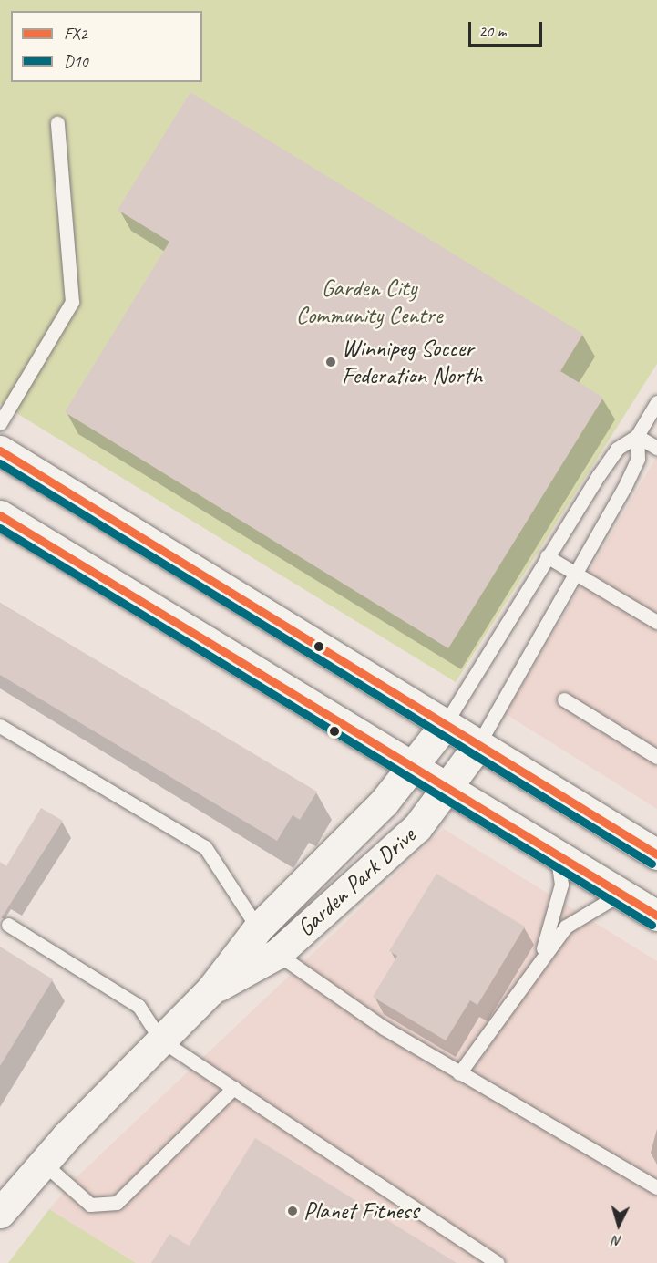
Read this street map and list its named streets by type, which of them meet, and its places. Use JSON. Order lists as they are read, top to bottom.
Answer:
{
  "streets": {
    "main road": ["Garden Park Drive"]
  },
  "parks": ["Garden City Community Centre"],
  "places": ["Winnipeg Soccer Federation North", "Planet Fitness"],
  "lines": ["transit line FX2", "transit line D10"],
  "legend": ["FX2", "D10"],
  "scale_bar": "20 m",
  "north": "bottom"
}
